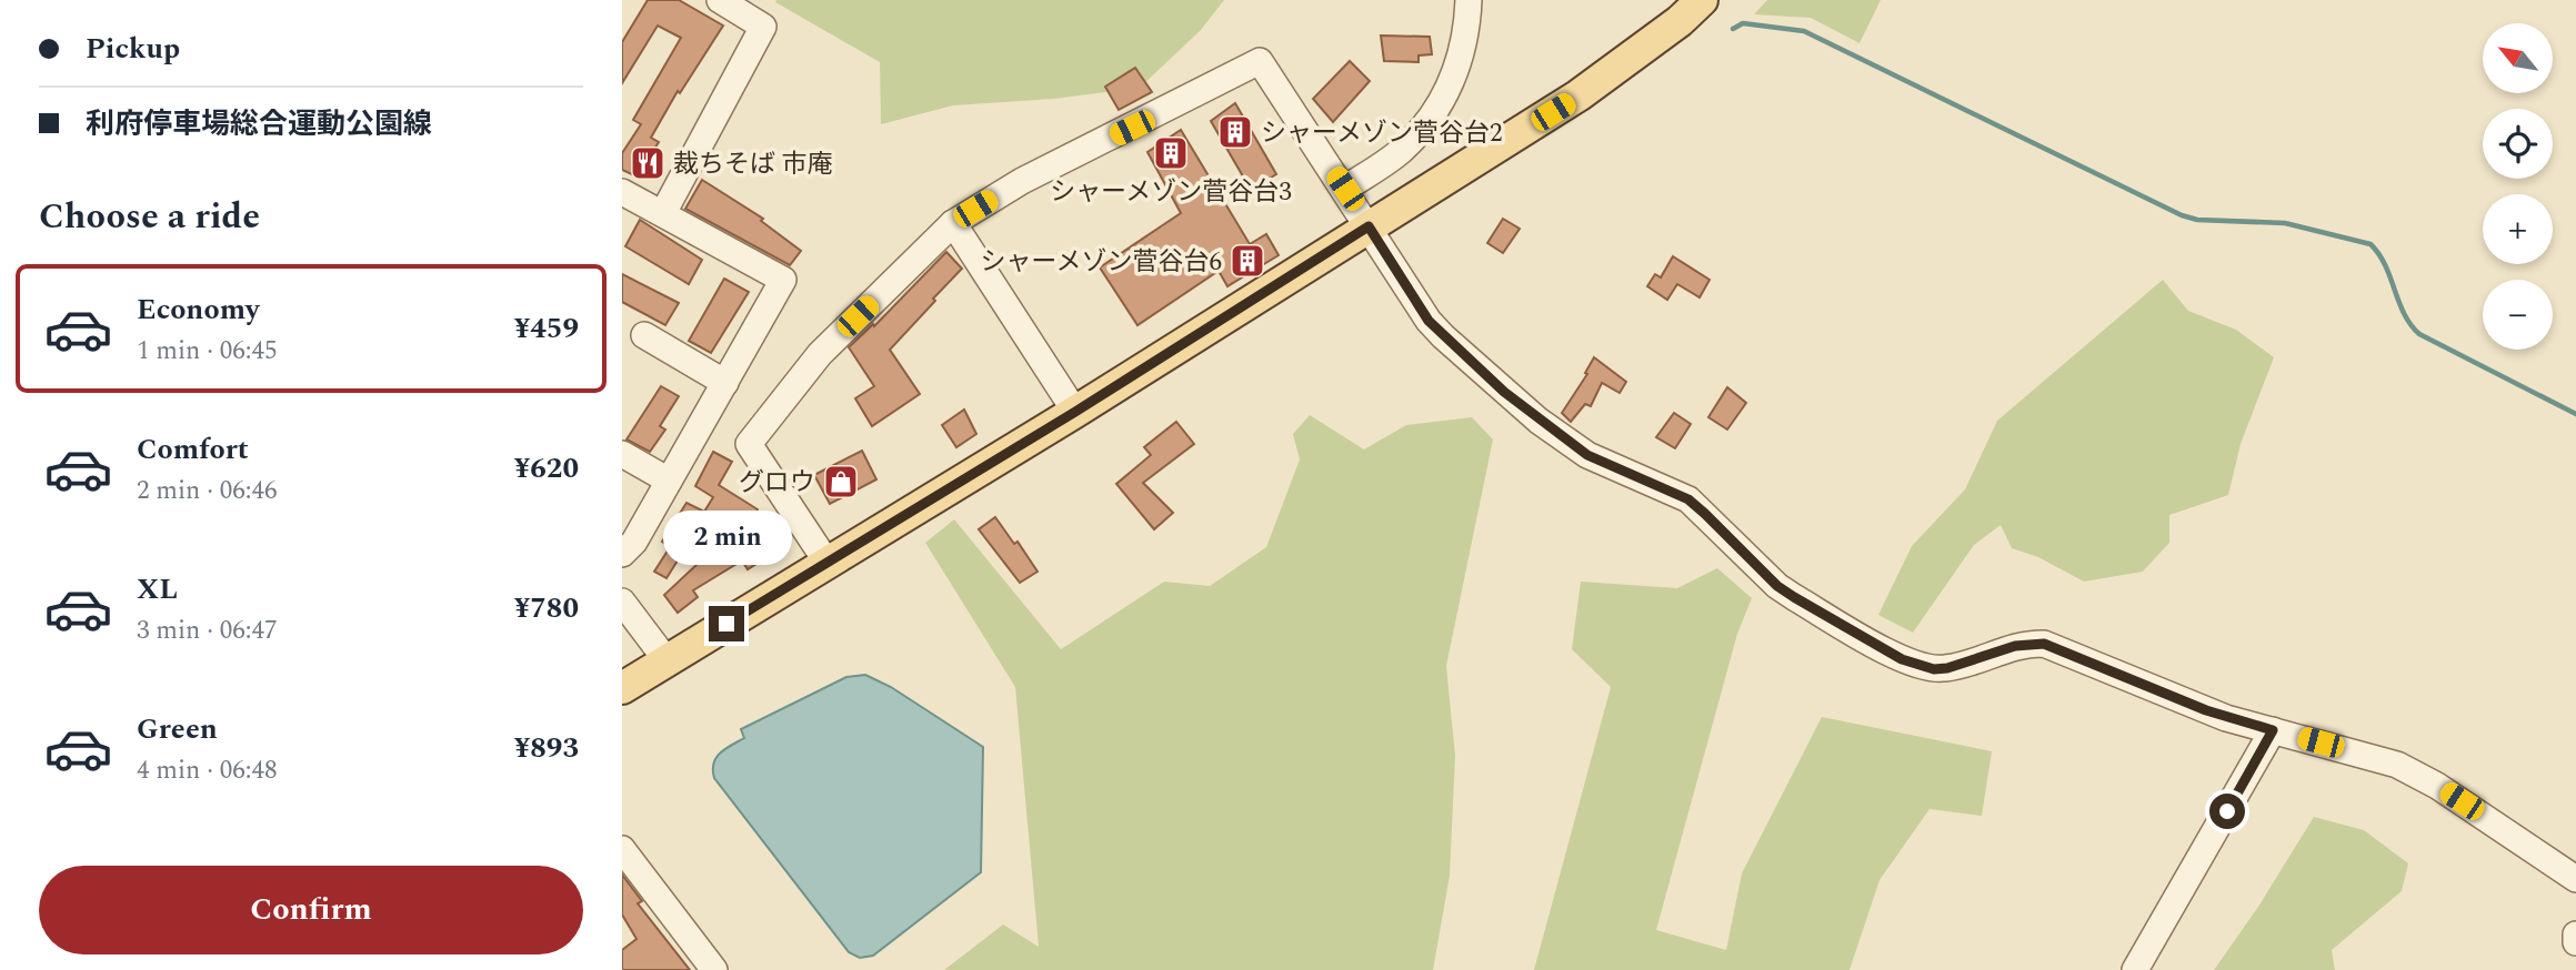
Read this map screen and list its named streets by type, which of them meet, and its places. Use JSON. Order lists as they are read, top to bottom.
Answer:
{
  "places": {
    "building": ["シャーメゾン菅谷台2", "シャーメゾン菅谷台3", "シャーメゾン菅谷台6"],
    "restaurant": ["裁ちそば 市庵"],
    "shop": ["グロウ"]
  },
  "north": "top left",
  "page": {
    "banner": ["Pickup", "利府停車場総合運動公園線"],
    "map_buttons": ["+", "−"],
    "heading": "Choose a ride",
    "list": [
      {
        "name": "Economy",
        "note": "1 min · 06:45",
        "value": "¥459"
      },
      {
        "name": "Comfort",
        "note": "2 min · 06:46",
        "value": "¥620"
      },
      {
        "name": "XL",
        "note": "3 min · 06:47",
        "value": "¥780"
      },
      {
        "name": "Green",
        "note": "4 min · 06:48",
        "value": "¥893"
      }
    ],
    "bubble": "2 min",
    "buttons": "Confirm"
  }
}
